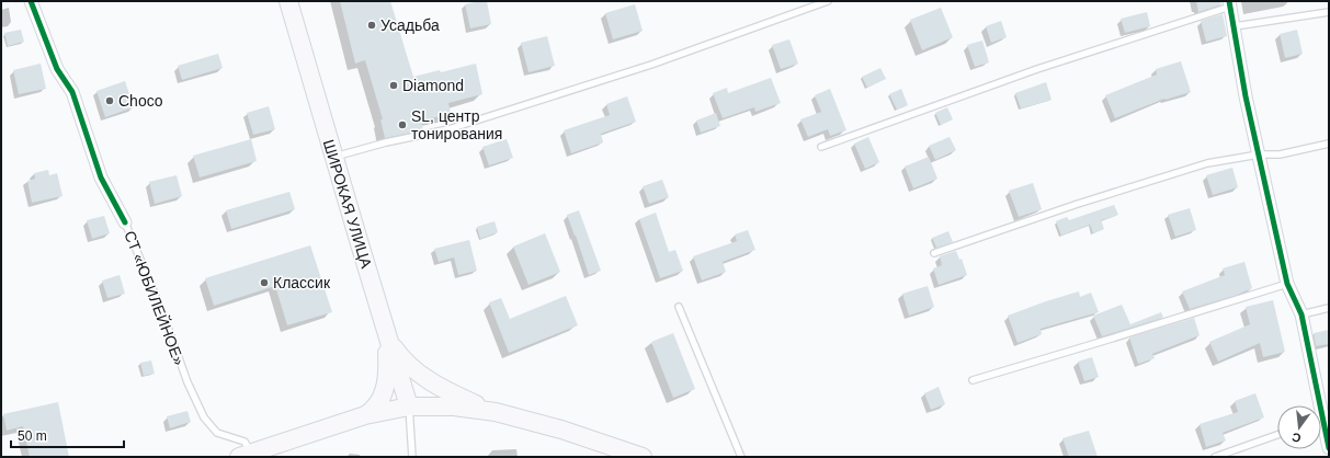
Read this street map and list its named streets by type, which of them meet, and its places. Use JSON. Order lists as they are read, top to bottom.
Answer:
{
  "streets": {
    "main road": ["ШИРОКАЯ УЛИЦА"],
    "street": ["СТ «ЮБИЛЕЙНОЕ»"]
  },
  "places": [
    "Усадьба",
    "Diamond",
    "Choco",
    "SL, центр тонирования",
    "Классик"
  ],
  "scale_bar": "50 m",
  "north": "bottom"
}
